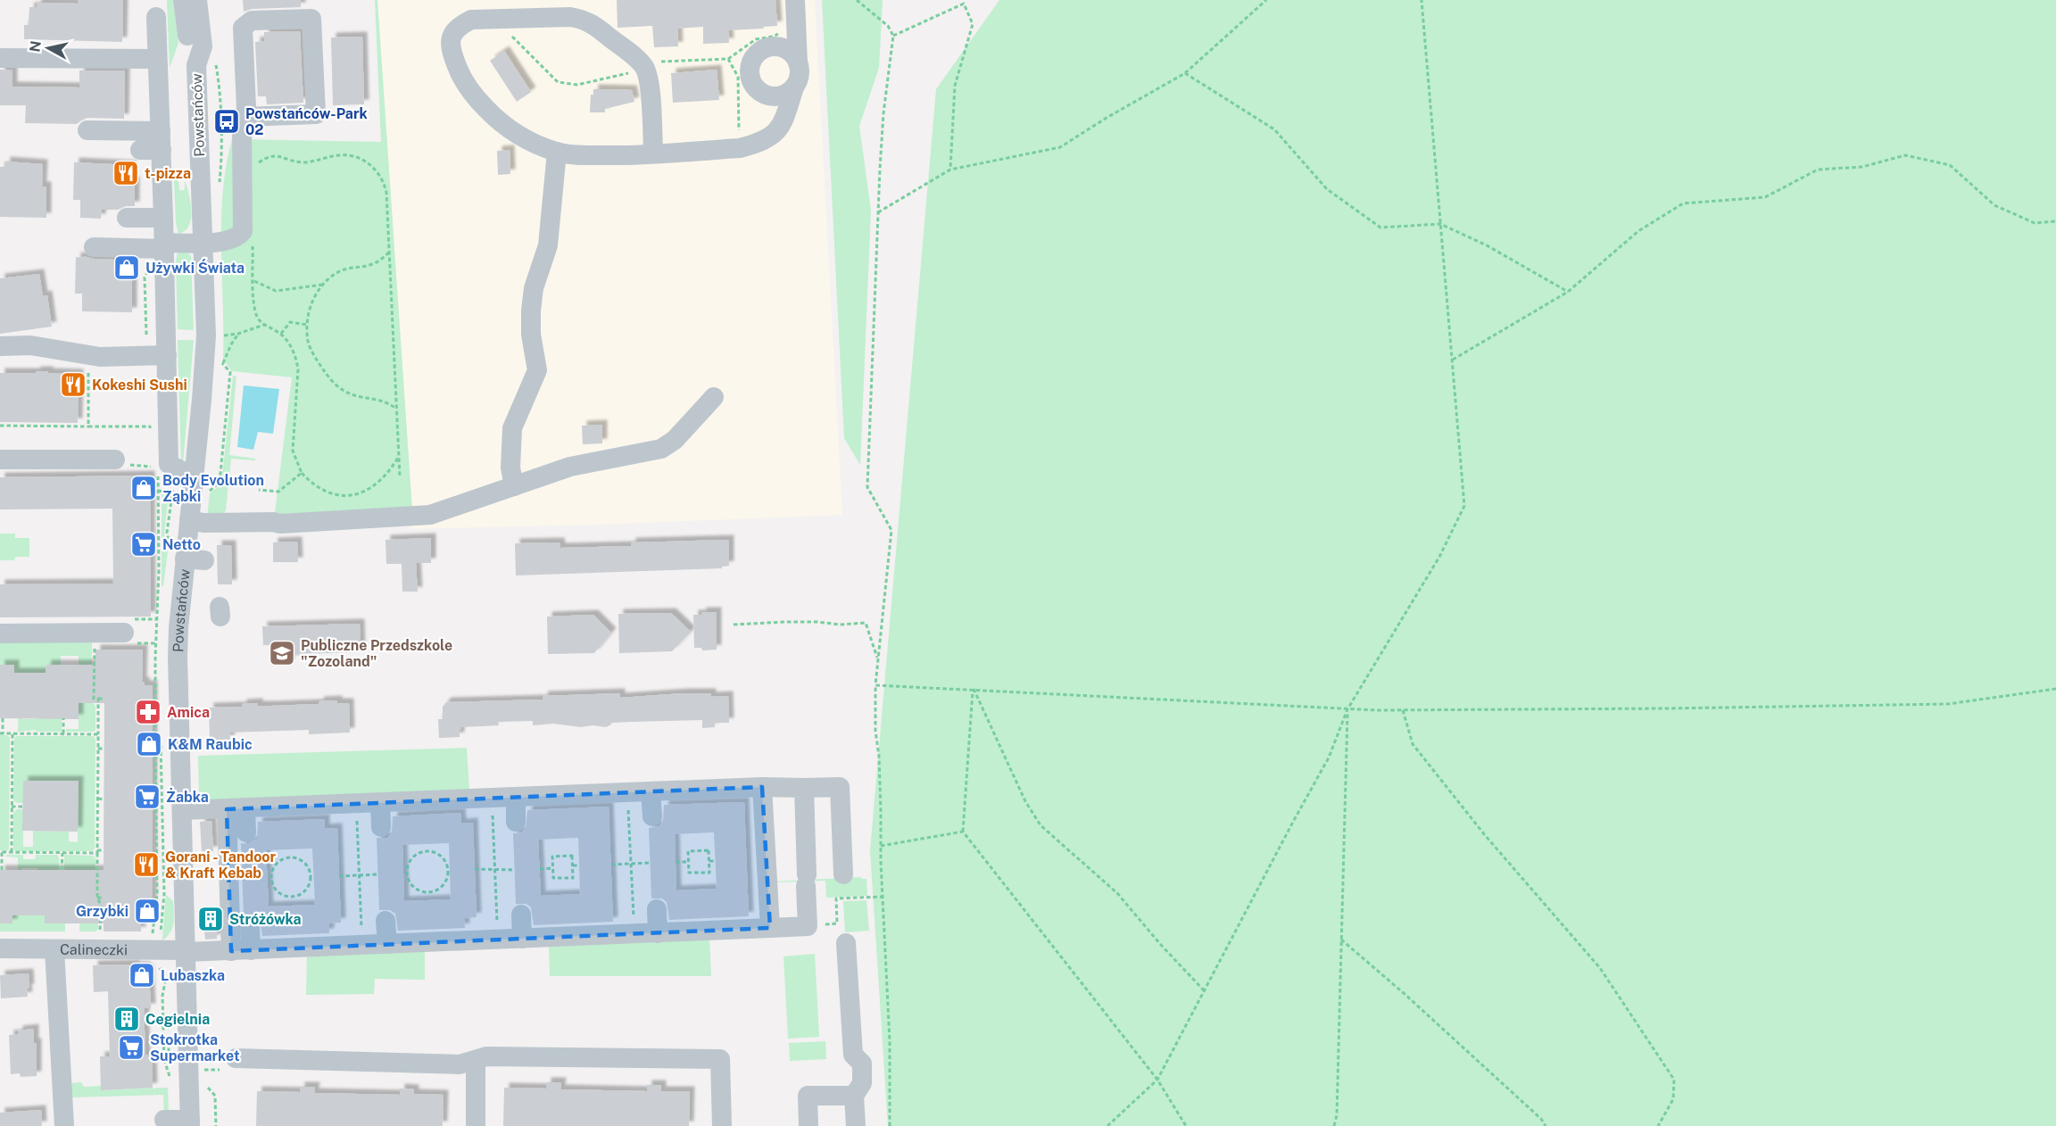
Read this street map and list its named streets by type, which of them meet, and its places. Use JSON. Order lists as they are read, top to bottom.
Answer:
{
  "streets": {
    "street": ["Powstańców", "Calineczki"]
  },
  "crossings": [
    ["Powstańców", "Calineczki"]
  ],
  "places": {
    "bus stop": ["Powstańców-Park 02"],
    "restaurant": ["t-pizza", "Kokeshi Sushi", "Gorani - Tandoor & Kraft Kebab"],
    "shop": [
      "Używki Świata",
      "Body Evolution Ząbki",
      "K&M Raubic",
      "Grzybki",
      "Lubaszka"
    ],
    "supermarket": ["Netto", "Żabka", "Stokrotka Supermarket"],
    "school or university": ["Publiczne Przedszkole \"Zozoland\""],
    "pharmacy": ["Amica"],
    "building": ["Stróżówka", "Cegielnia"]
  },
  "north": "left"
}
